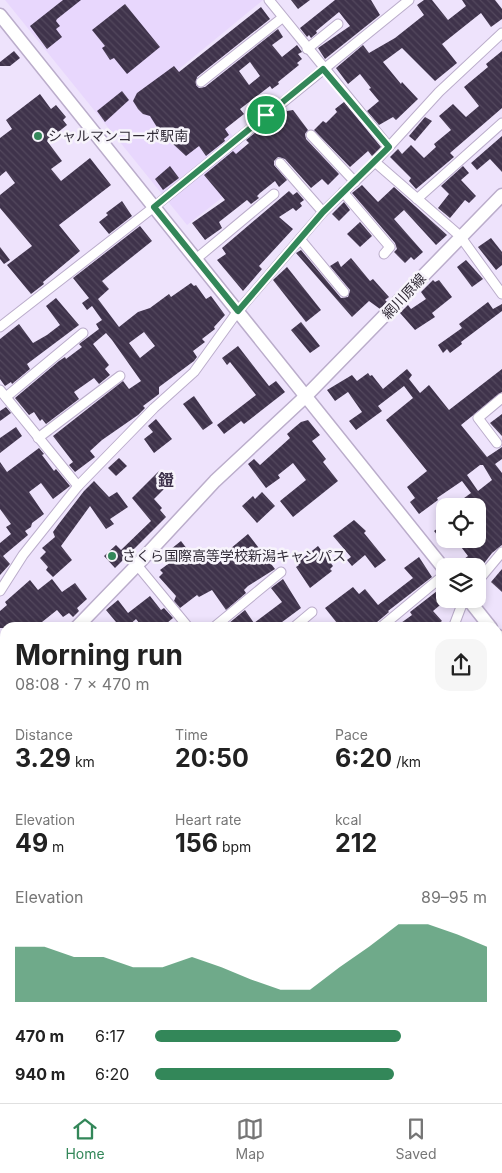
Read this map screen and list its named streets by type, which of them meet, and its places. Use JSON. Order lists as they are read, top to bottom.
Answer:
{
  "streets": {
    "street": ["網川原線"]
  },
  "districts": ["鐙"],
  "places": ["シャルマンコーポ駅南", "さくら国際高等学校新潟キャンパス"],
  "page": {
    "heading": ["Morning run", "08:08 · 7 × 470 m"],
    "stats": [
      ["Distance", "3.29 km"],
      ["Time", "20:50"],
      ["Pace", "6:20 /km"],
      ["Elevation", "49 m"],
      ["Heart rate", "156 bpm"],
      ["kcal", "212"]
    ],
    "chart": ["Elevation", "89–95 m"],
    "list": [
      {
        "name": "470 m",
        "note": "6:17"
      },
      {
        "name": "940 m",
        "note": "6:20"
      }
    ],
    "tabs": ["Home", "Map", "Saved"]
  }
}
